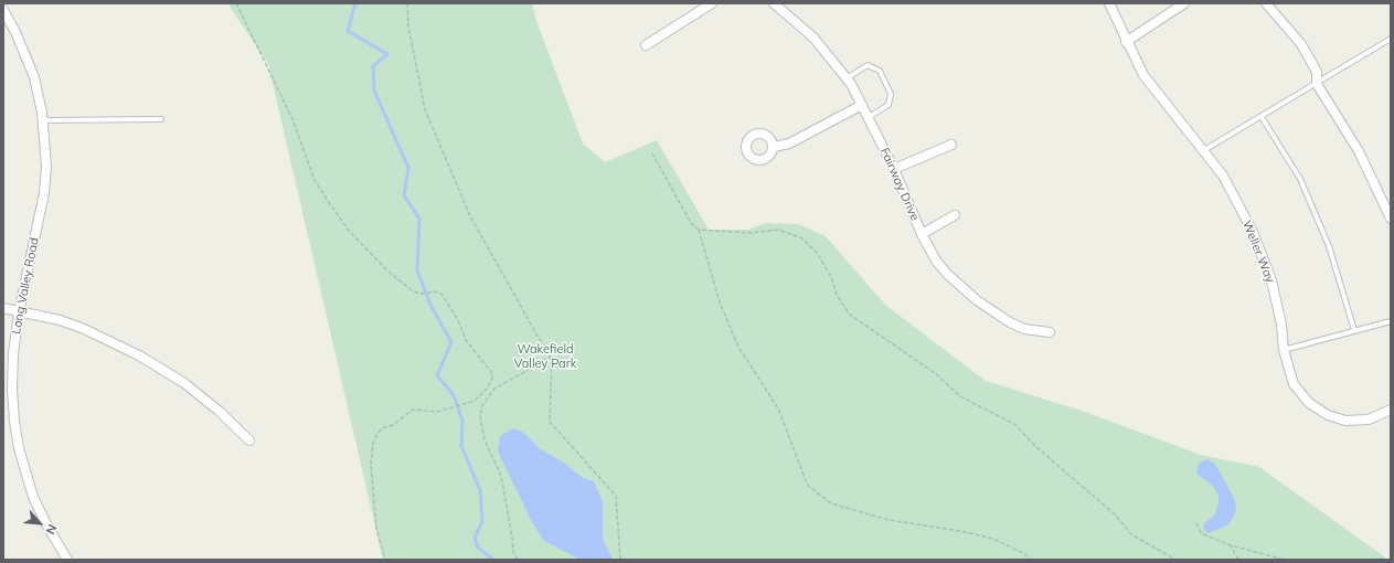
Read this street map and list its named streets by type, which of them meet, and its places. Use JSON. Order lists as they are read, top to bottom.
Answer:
{
  "streets": {
    "street": ["Fairway Drive", "Weller Way", "Long Valley Road"]
  },
  "parks": ["Wakefield Valley Park"],
  "north": "bottom right"
}
